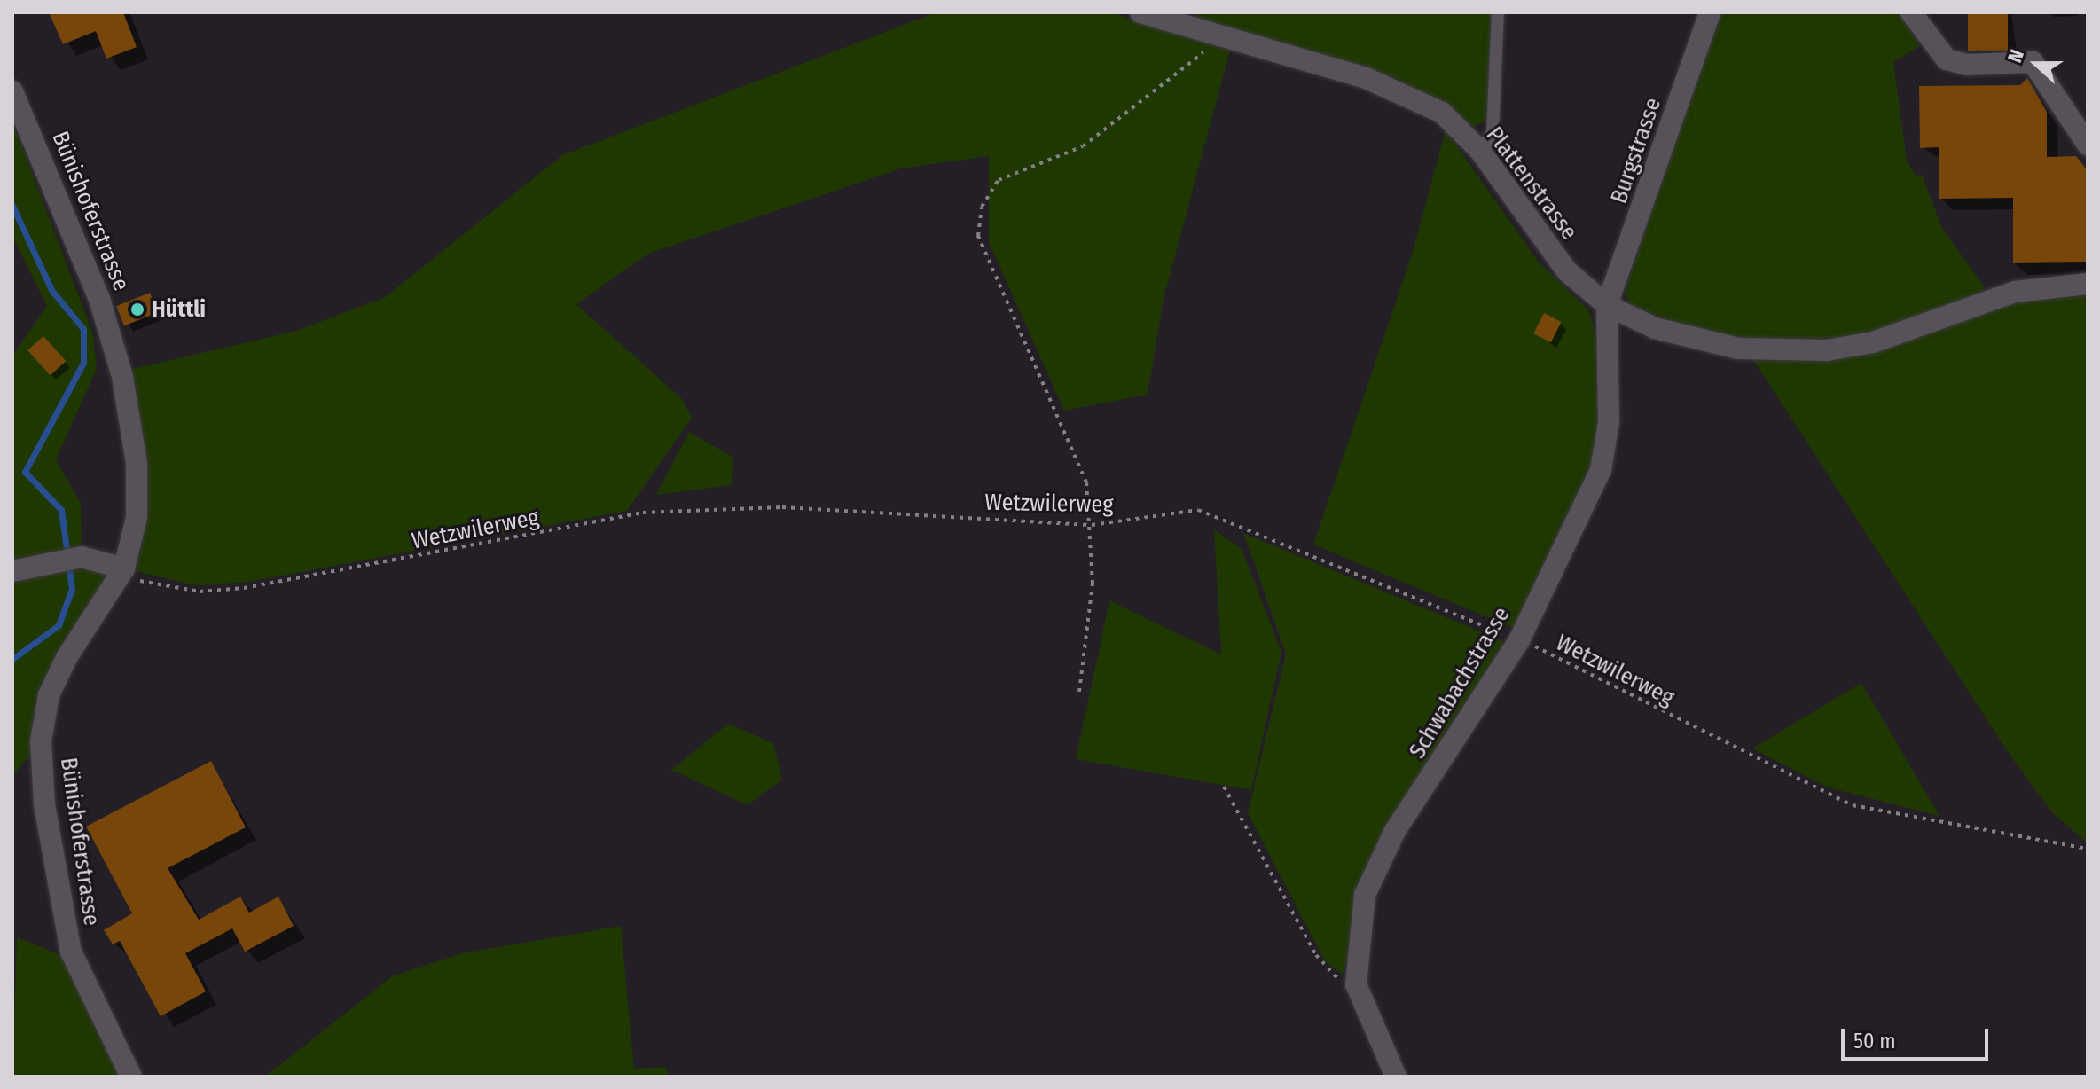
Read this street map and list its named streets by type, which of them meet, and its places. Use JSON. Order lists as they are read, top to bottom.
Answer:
{
  "streets": {
    "street": [
      "Burgstrasse",
      "Plattenstrasse",
      "Bünishoferstrasse",
      "Schwabachstrasse"
    ],
    "path": ["Wetzwilerweg"]
  },
  "crossings": [
    ["Burgstrasse", "Plattenstrasse"],
    ["Burgstrasse", "Schwabachstrasse"],
    ["Plattenstrasse", "Schwabachstrasse"],
    ["Bünishoferstrasse", "Wetzwilerweg"],
    ["Wetzwilerweg", "Schwabachstrasse"]
  ],
  "places": ["Hüttli"],
  "scale_bar": "50 m",
  "north": "left"
}
